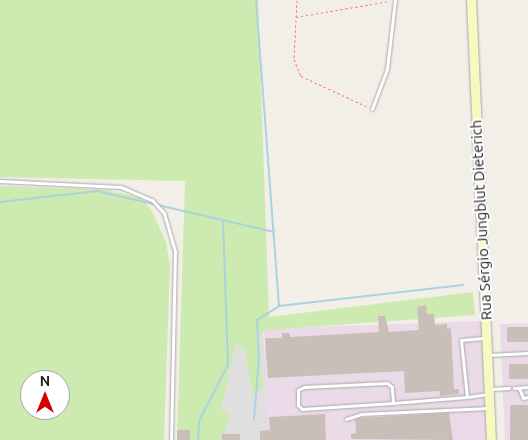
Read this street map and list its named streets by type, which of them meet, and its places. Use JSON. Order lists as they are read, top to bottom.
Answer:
{
  "streets": {
    "street": ["Rua Sérgio Jungblut Dieterich"]
  },
  "north": "top"
}
